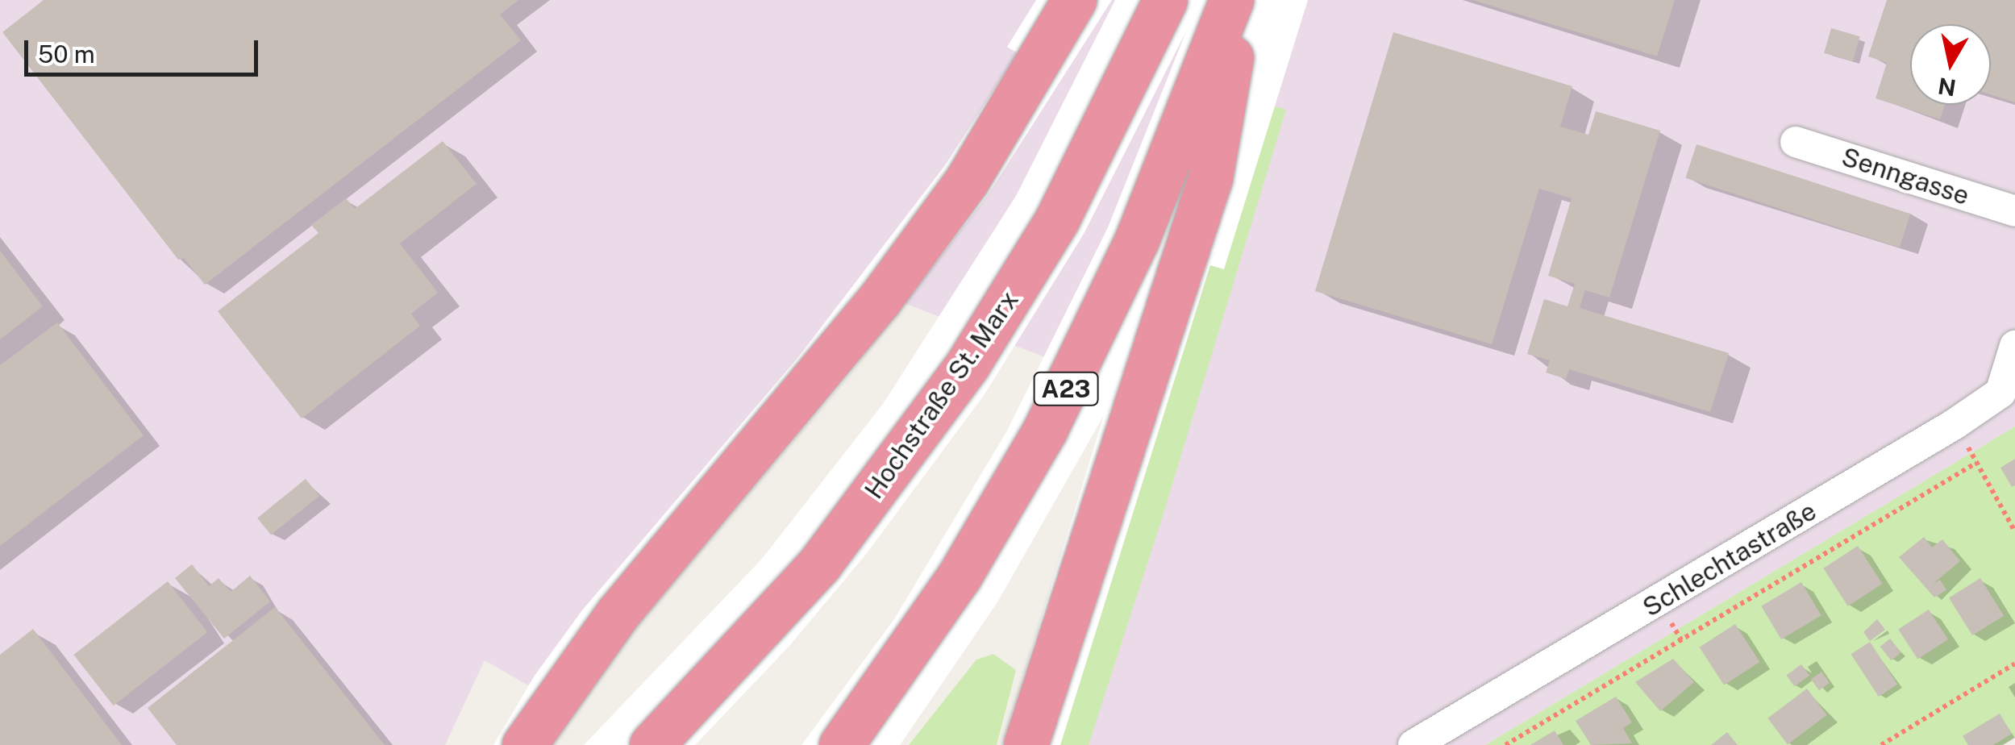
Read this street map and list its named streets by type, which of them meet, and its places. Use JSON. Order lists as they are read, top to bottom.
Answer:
{
  "streets": {
    "highway": ["A23", "Hochstraße St. Marx"],
    "street": ["Senngasse", "Schlechtastraße"]
  },
  "scale_bar": "50 m",
  "north": "bottom"
}
